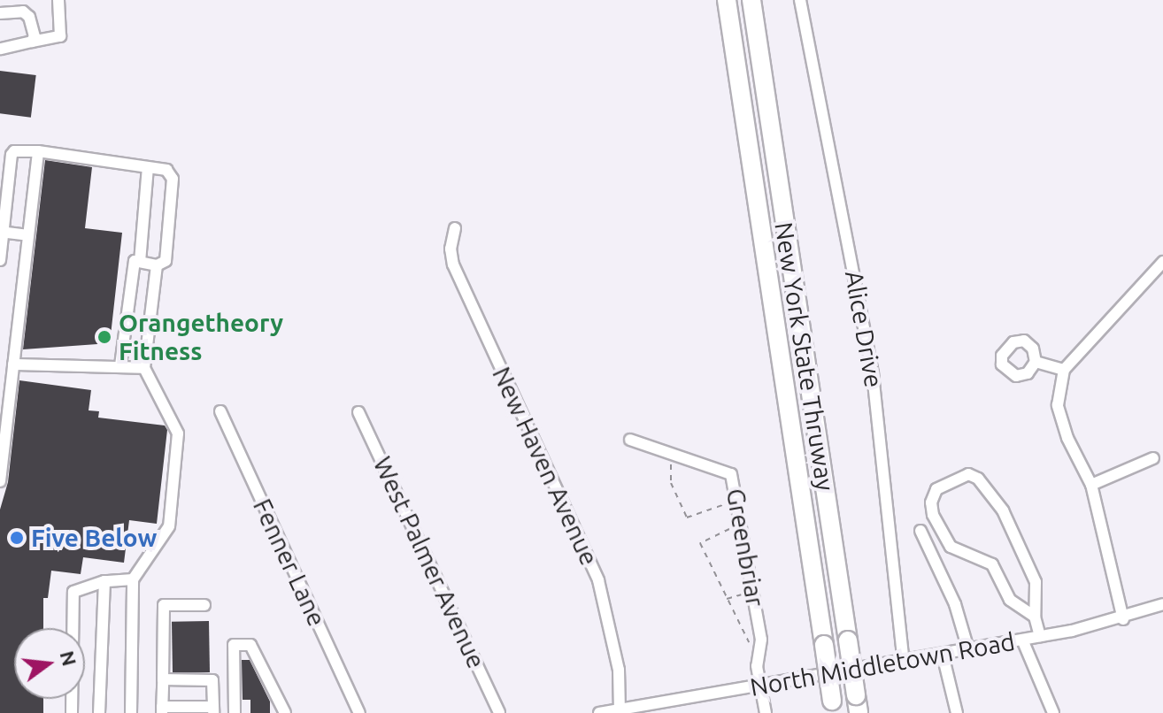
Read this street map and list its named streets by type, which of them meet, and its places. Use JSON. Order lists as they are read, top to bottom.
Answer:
{
  "streets": {
    "highway": ["New York State Thruway"],
    "street": [
      "Alice Drive",
      "New Haven Avenue",
      "Greenbriar",
      "Fenner Lane",
      "West Palmer Avenue",
      "North Middletown Road"
    ]
  },
  "crossings": [
    ["Alice Drive", "North Middletown Road"],
    ["New Haven Avenue", "North Middletown Road"],
    ["Greenbriar", "North Middletown Road"]
  ],
  "places": ["Orangetheory Fitness", "Five Below"],
  "north": "right"
}
